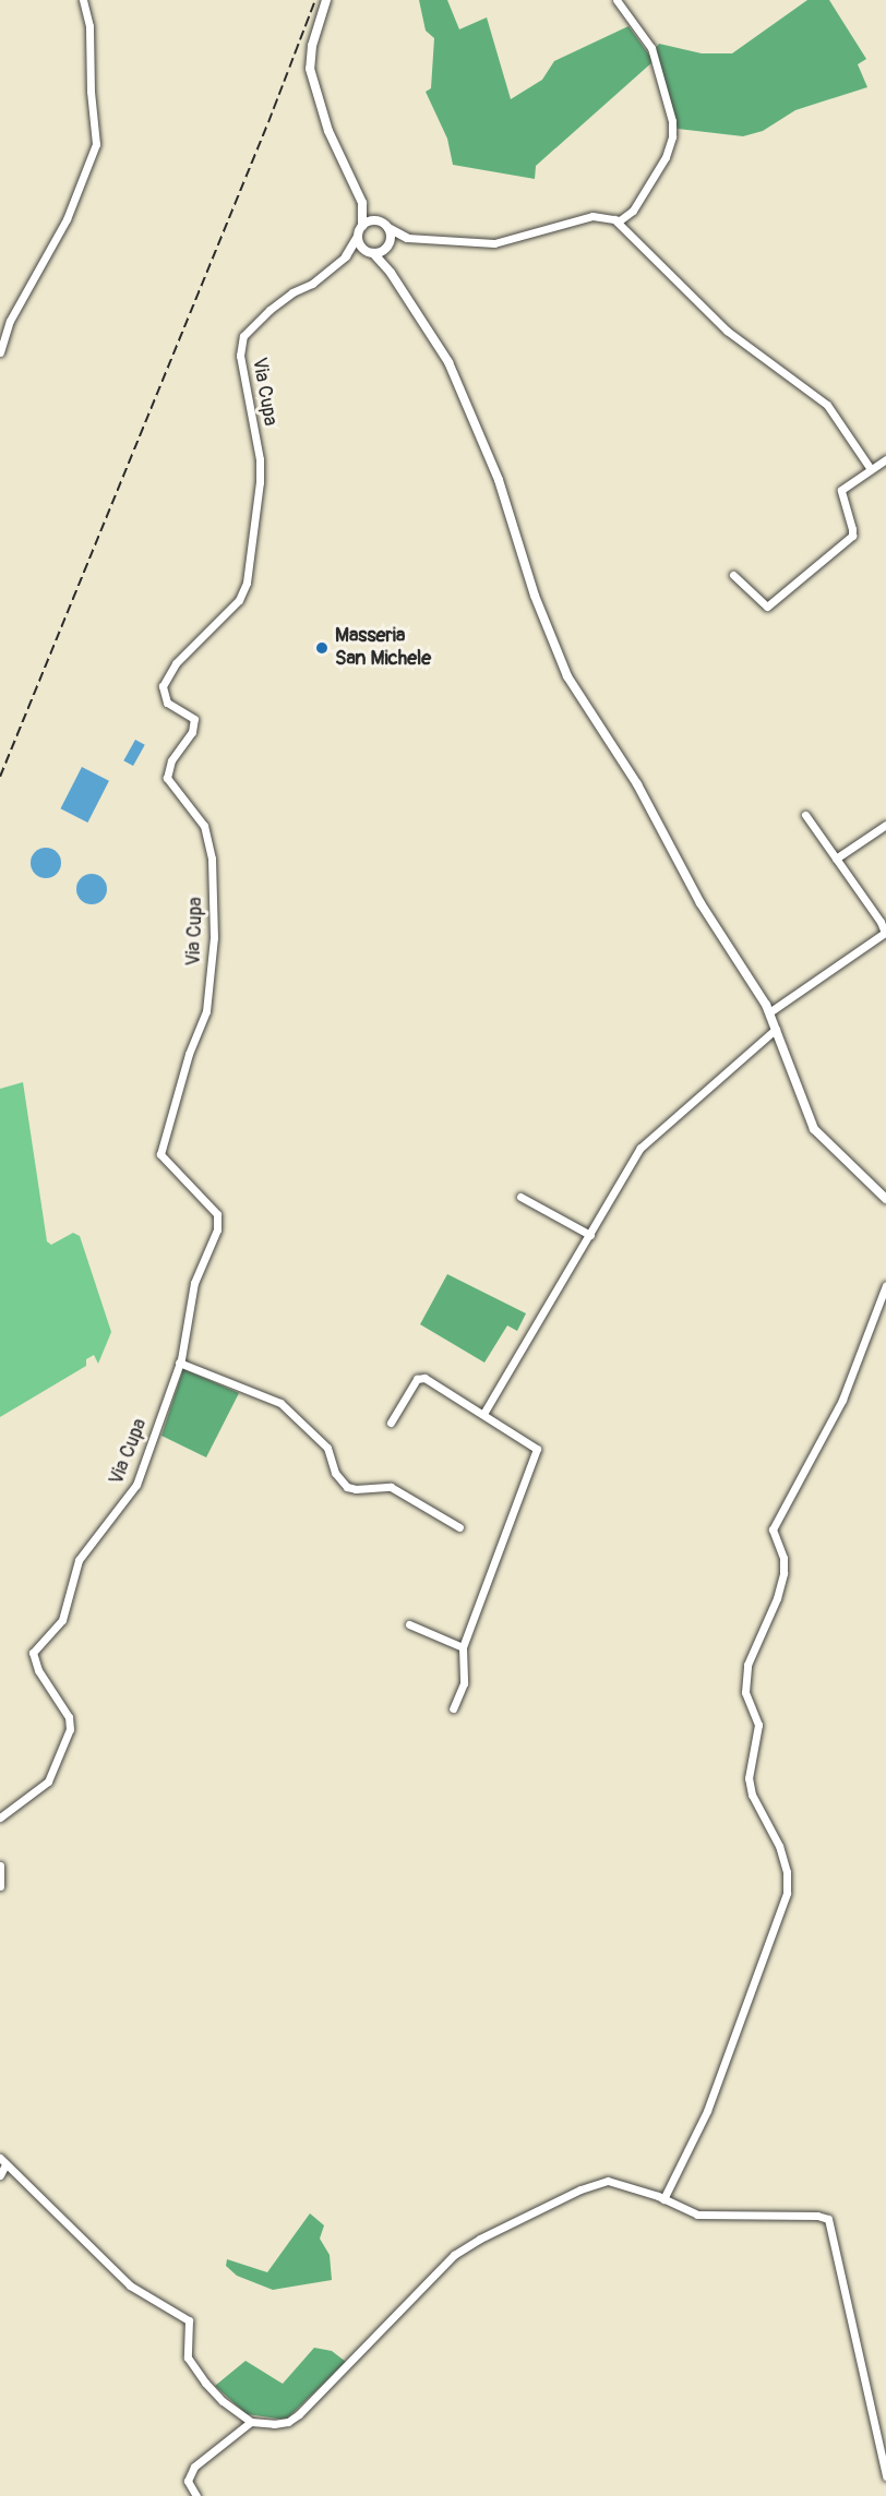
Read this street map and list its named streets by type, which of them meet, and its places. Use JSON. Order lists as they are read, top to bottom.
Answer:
{
  "streets": {
    "street": ["Via Cupa"]
  },
  "places": ["Masseria San Michele"]
}
